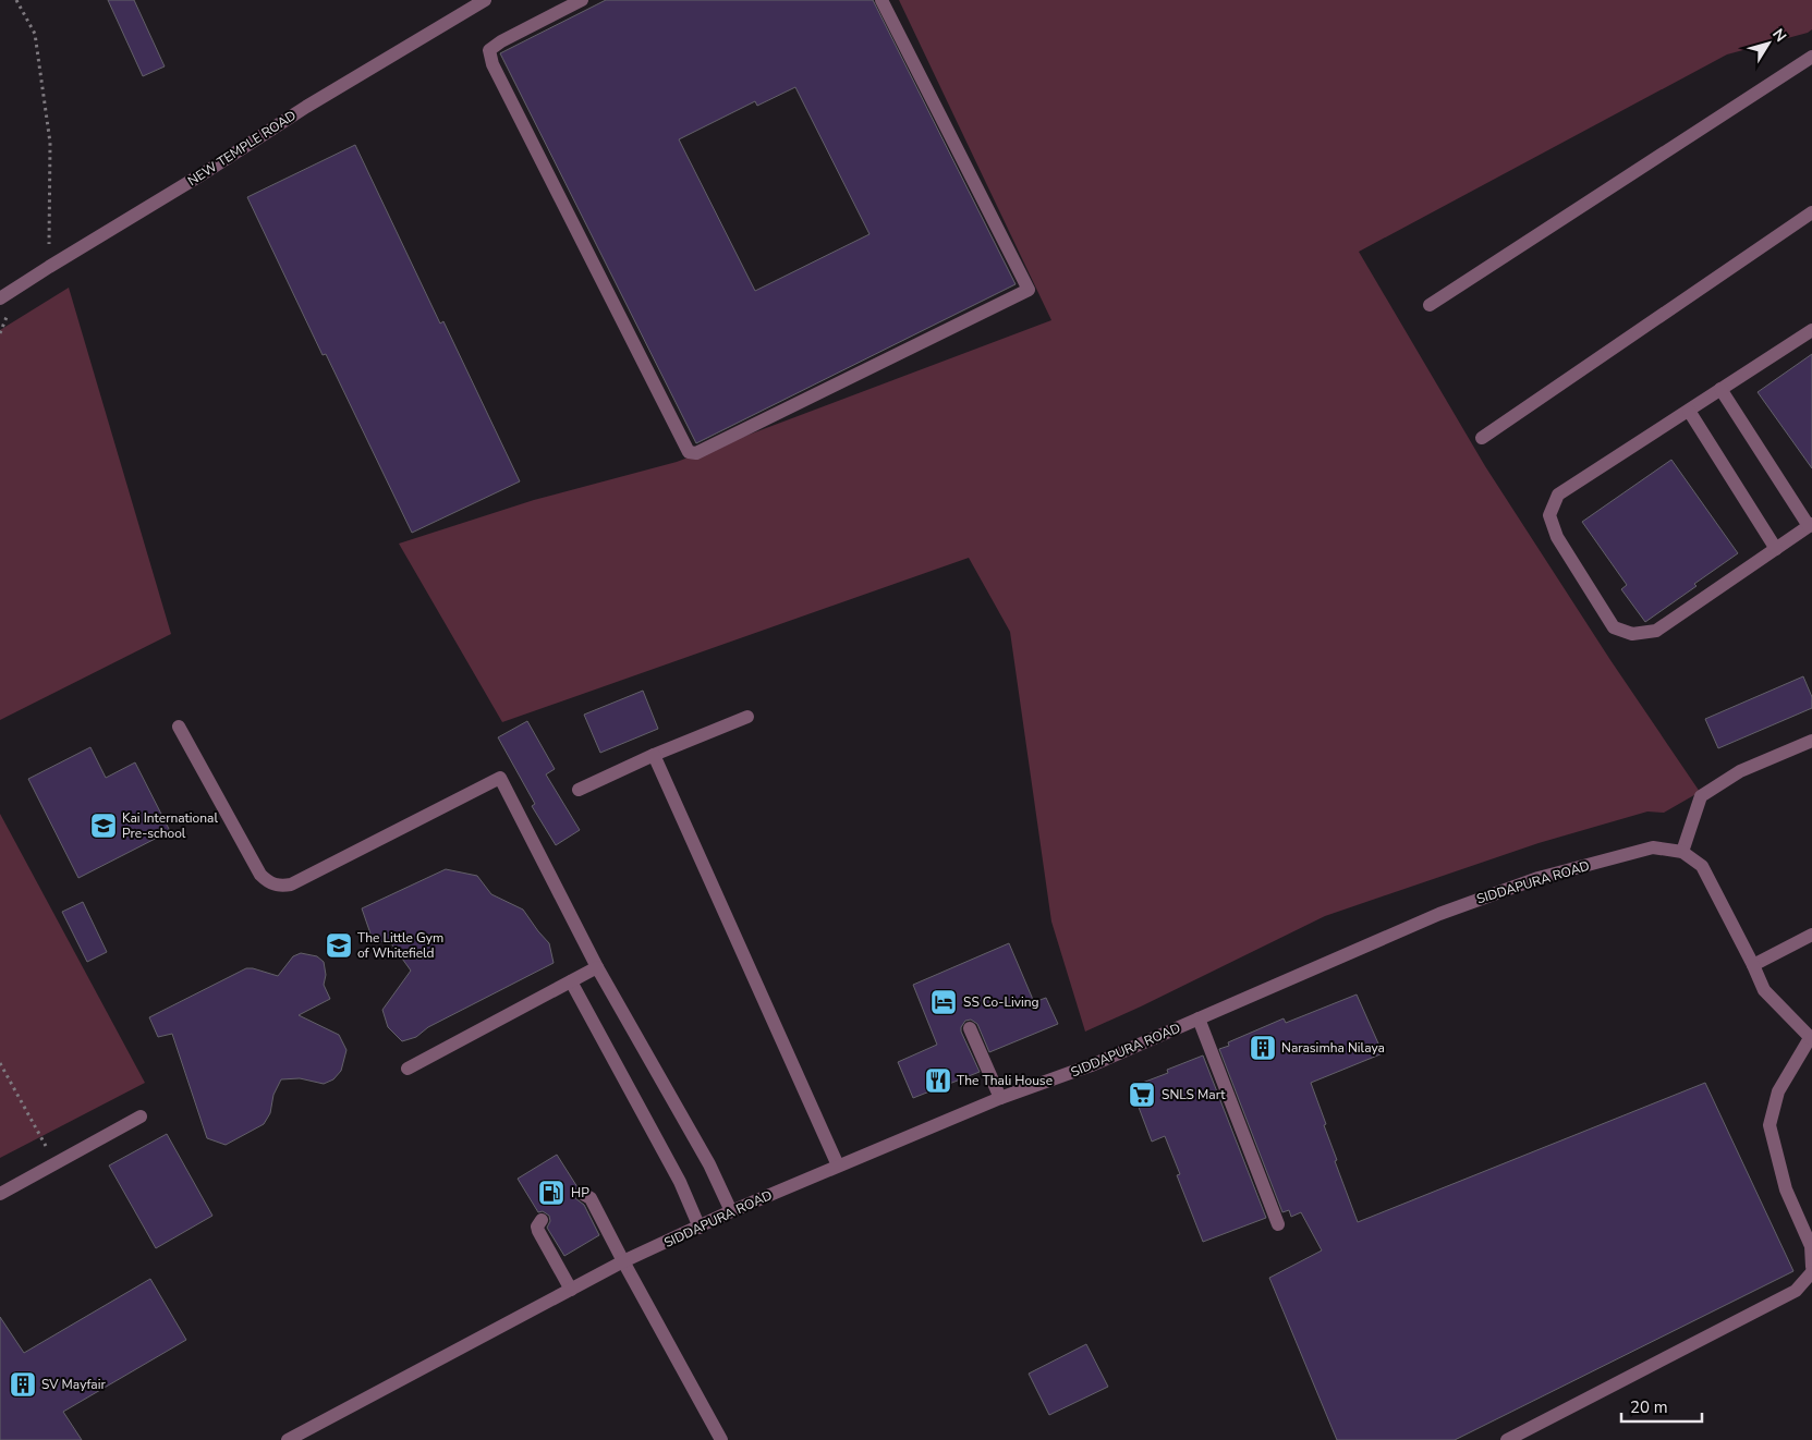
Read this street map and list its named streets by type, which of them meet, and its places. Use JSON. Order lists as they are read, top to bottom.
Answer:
{
  "streets": {
    "street": ["NEW TEMPLE ROAD", "SIDDAPURA ROAD"]
  },
  "places": {
    "school or university": ["Kai International Pre-school", "The Little Gym of Whitefield"],
    "hotel": ["SS Co-Living"],
    "building": ["Narasimha Nilaya", "SV Mayfair"],
    "restaurant": ["The Thali House"],
    "supermarket": ["SNLS Mart"],
    "fuel station": ["HP"]
  },
  "scale_bar": "20 m",
  "north": "top right"
}
